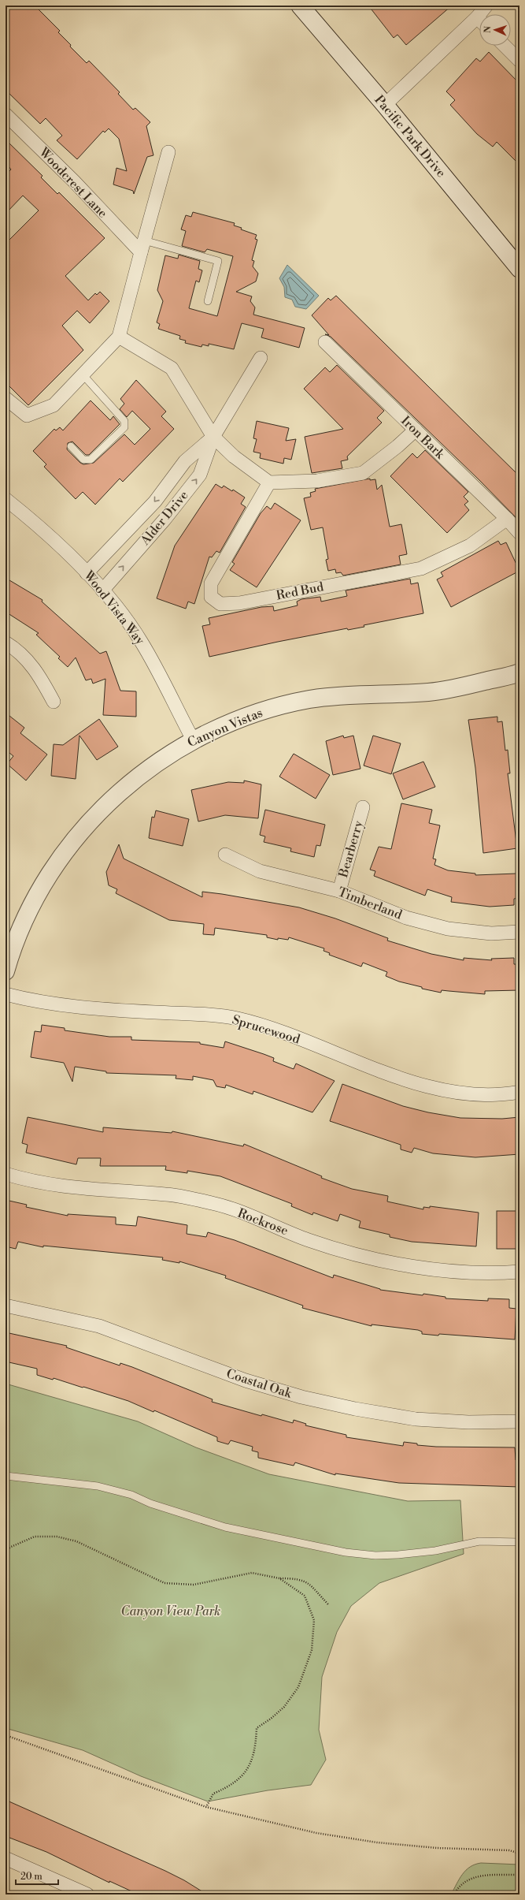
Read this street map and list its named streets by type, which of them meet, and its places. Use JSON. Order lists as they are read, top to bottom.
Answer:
{
  "streets": {
    "street": [
      "Pacific Park Drive",
      "Woodcrest Lane",
      "Iron Bark",
      "Alder Drive",
      "Red Bud",
      "Wood Vista Way",
      "Canyon Vistas",
      "Bearberry",
      "Timberland",
      "Sprucewood",
      "Rockrose",
      "Coastal Oak"
    ]
  },
  "crossings": [
    ["Iron Bark", "Red Bud"],
    ["Alder Drive", "Wood Vista Way"],
    ["Wood Vista Way", "Canyon Vistas"],
    ["Bearberry", "Timberland"]
  ],
  "parks": ["Canyon View Park"],
  "scale_bar": "20 m",
  "north": "left"
}
